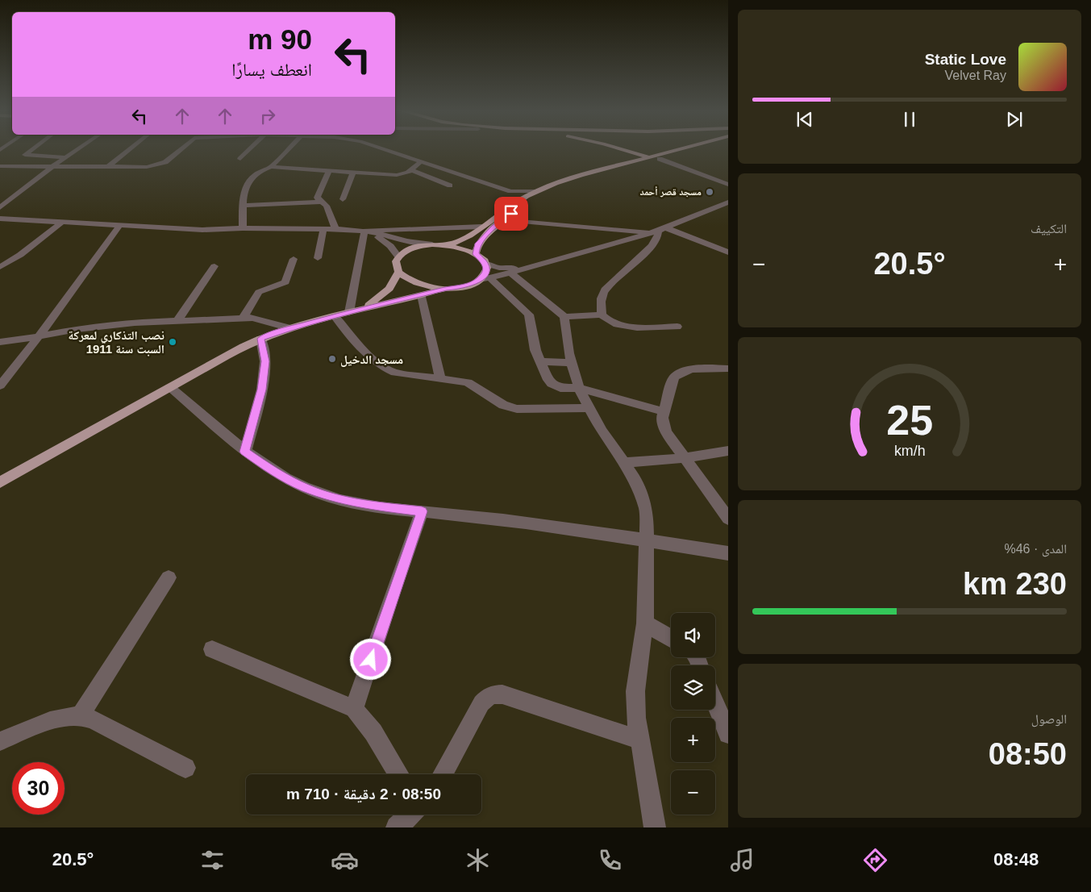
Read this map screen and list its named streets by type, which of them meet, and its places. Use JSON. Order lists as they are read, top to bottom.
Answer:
{
  "places": ["مسجد قصر أحمد", "نصب التذكاري لمعركة السبت سنة 1911", "مسجد الدخيل"],
  "page": {
    "turn": ["90 m", "انعطف يسارًا"],
    "song": ["Static Love", "Velvet Ray"],
    "tile": [
      "التكييف",
      ["المدى · 46%", "230 km"],
      ["الوصول", "08:50"]
    ],
    "heat": ["−", "20.5°", "+"],
    "map_buttons": ["+", "−"],
    "limit": "30",
    "trip": "08:50 · 2 دقيقة · 710 m",
    "tabs": ["08:48", "20.5°"],
    "gauge": ["25", "km/h"]
  }
}
